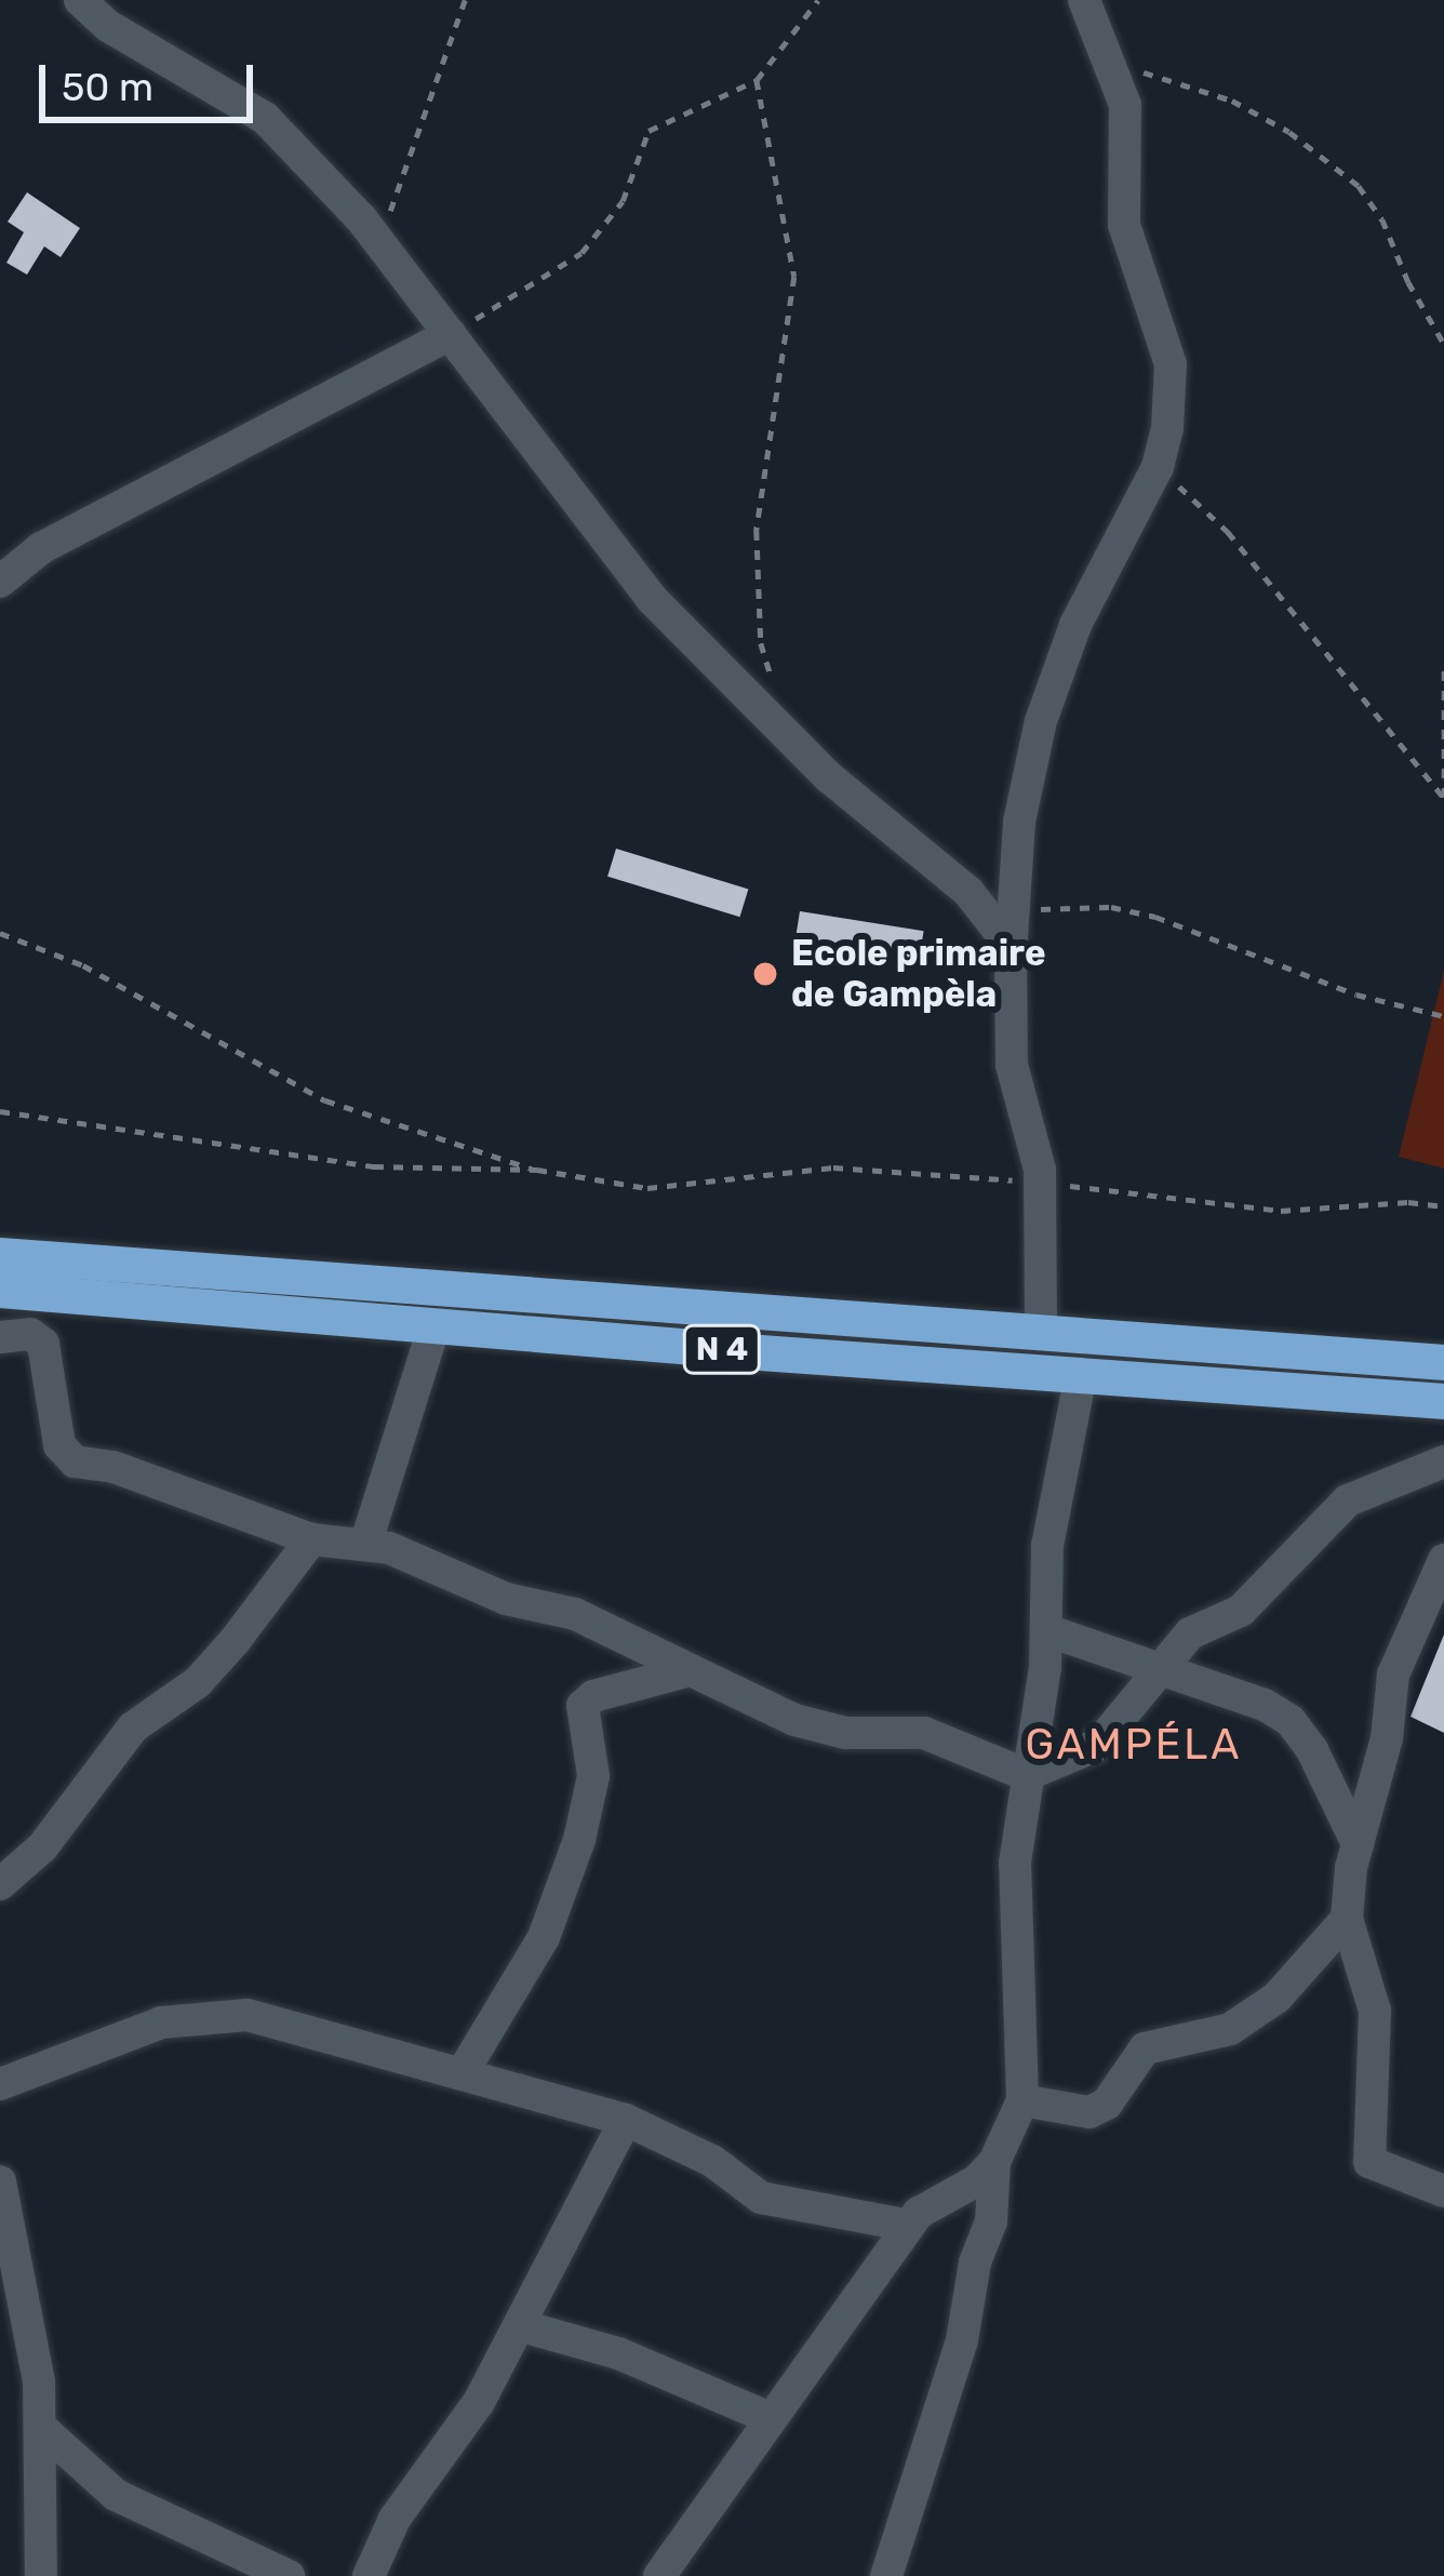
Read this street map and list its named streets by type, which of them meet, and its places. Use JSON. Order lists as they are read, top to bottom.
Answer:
{
  "streets": {
    "highway": ["N 4"]
  },
  "districts": ["GAMPÉLA"],
  "places": ["Ecole primaire de Gampèla"],
  "scale_bar": "50 m"
}
